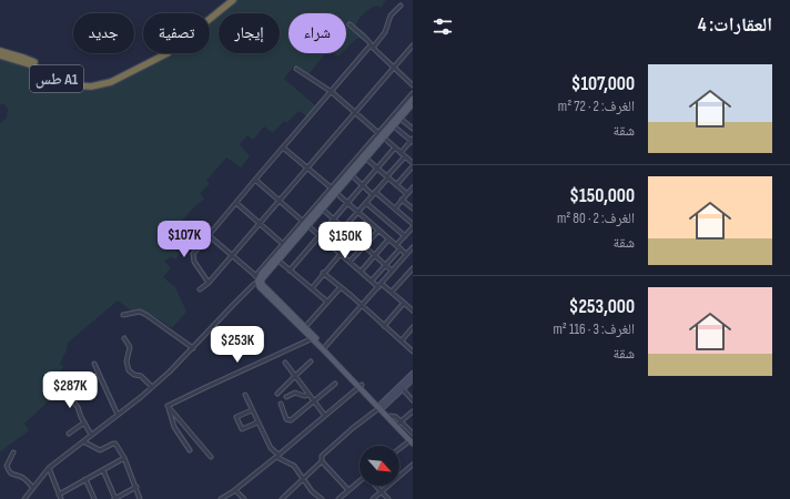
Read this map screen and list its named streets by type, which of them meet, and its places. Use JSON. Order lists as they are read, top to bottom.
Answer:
{
  "streets": {
    "highway": ["طس A1"]
  },
  "north": "bottom right",
  "page": {
    "heading": "العقارات: 4",
    "chip": [
      "شراء",
      "إيجار",
      "تصفية",
      "جديد"
    ],
    "list": [
      {
        "name": "$107,000",
        "note": "الغرف: 2 · 72 m² · شقة"
      },
      {
        "name": "$150,000",
        "note": "الغرف: 2 · 80 m² · شقة"
      },
      {
        "name": "$253,000",
        "note": "الغرف: 3 · 116 m² · شقة"
      }
    ],
    "price": [
      "$107K",
      "$150K",
      "$253K",
      "$287K"
    ]
  }
}
